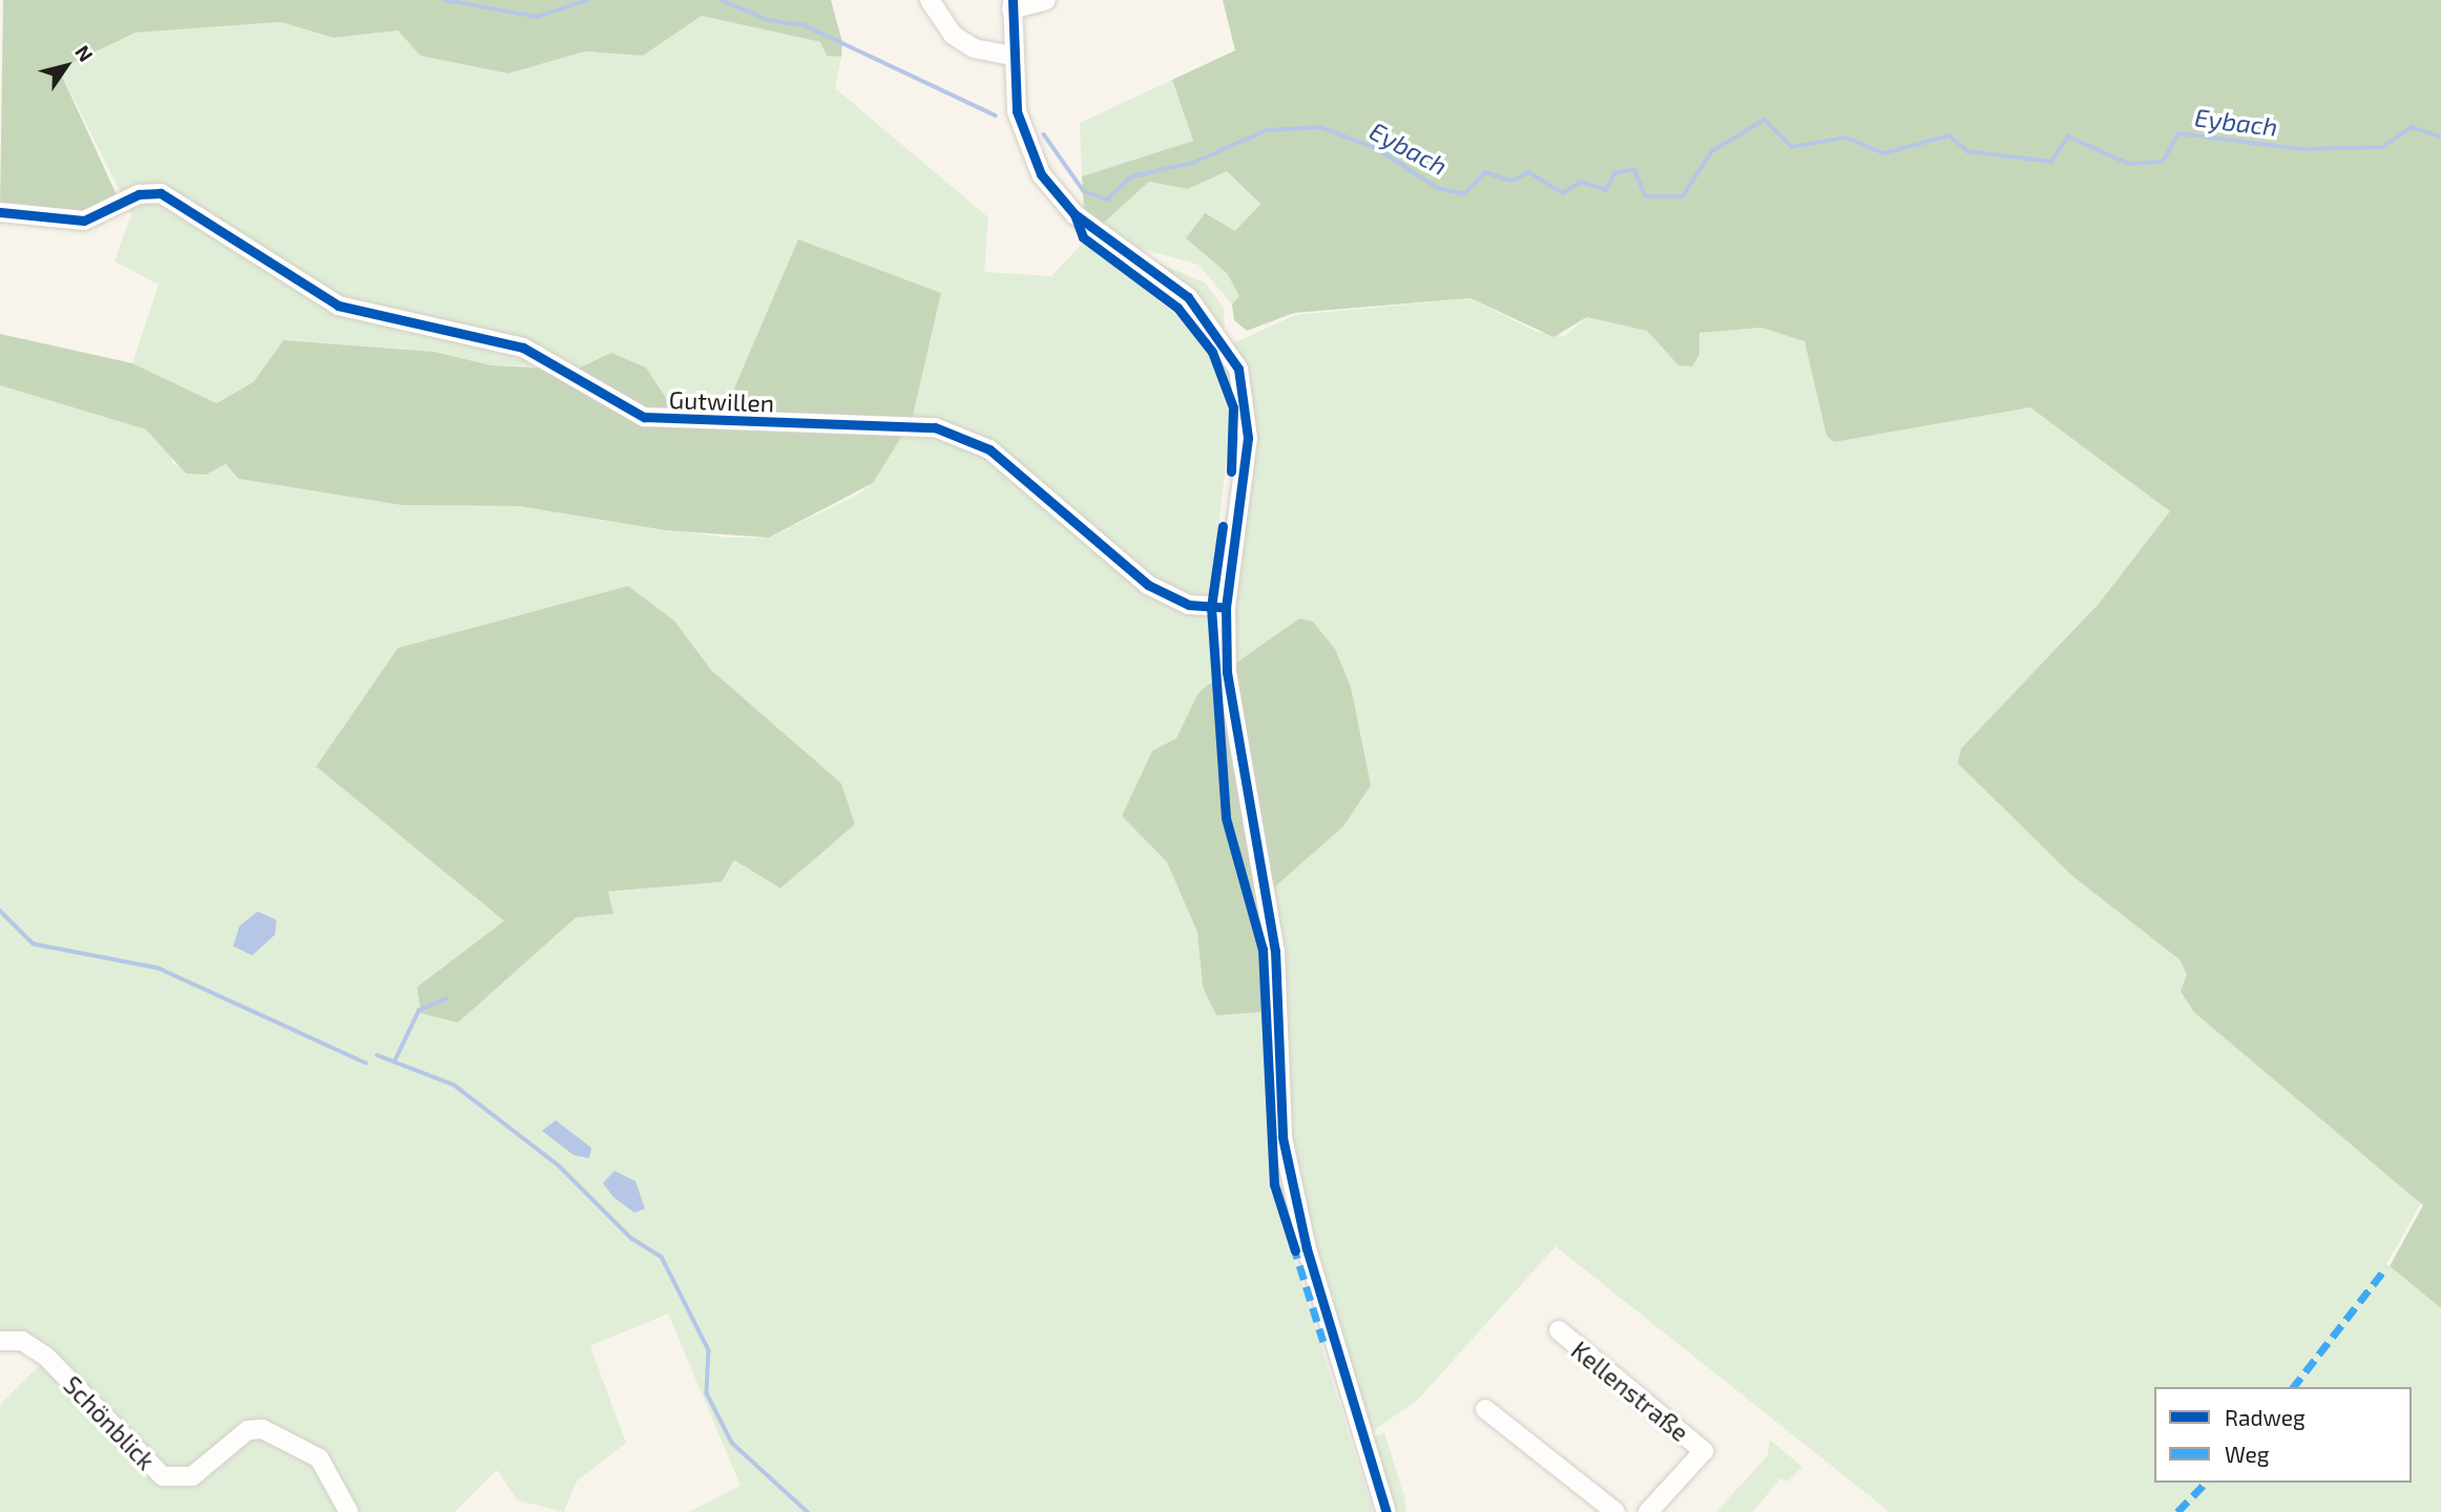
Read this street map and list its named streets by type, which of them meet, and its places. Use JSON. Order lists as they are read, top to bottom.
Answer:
{
  "streets": {
    "street": ["Gutwillen", "Kellenstraße", "Schönblick"]
  },
  "water": ["Eybach"],
  "legend": ["Radweg", "Weg"],
  "north": "top right"
}
